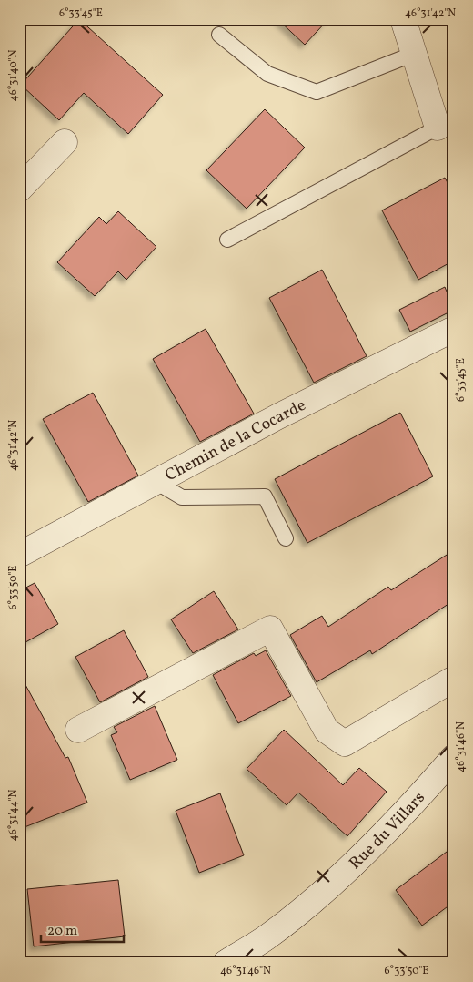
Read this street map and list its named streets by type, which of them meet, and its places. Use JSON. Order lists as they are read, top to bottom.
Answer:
{
  "streets": {
    "street": ["Chemin de la Cocarde", "Rue du Villars"]
  },
  "scale_bar": "20 m",
  "coordinates": [
    "6°33'45\"E",
    "46°31'42\"N",
    "46°31'40\"N",
    "6°33'50\"E",
    "46°31'46\"N",
    "46°31'44\"N"
  ]
}
